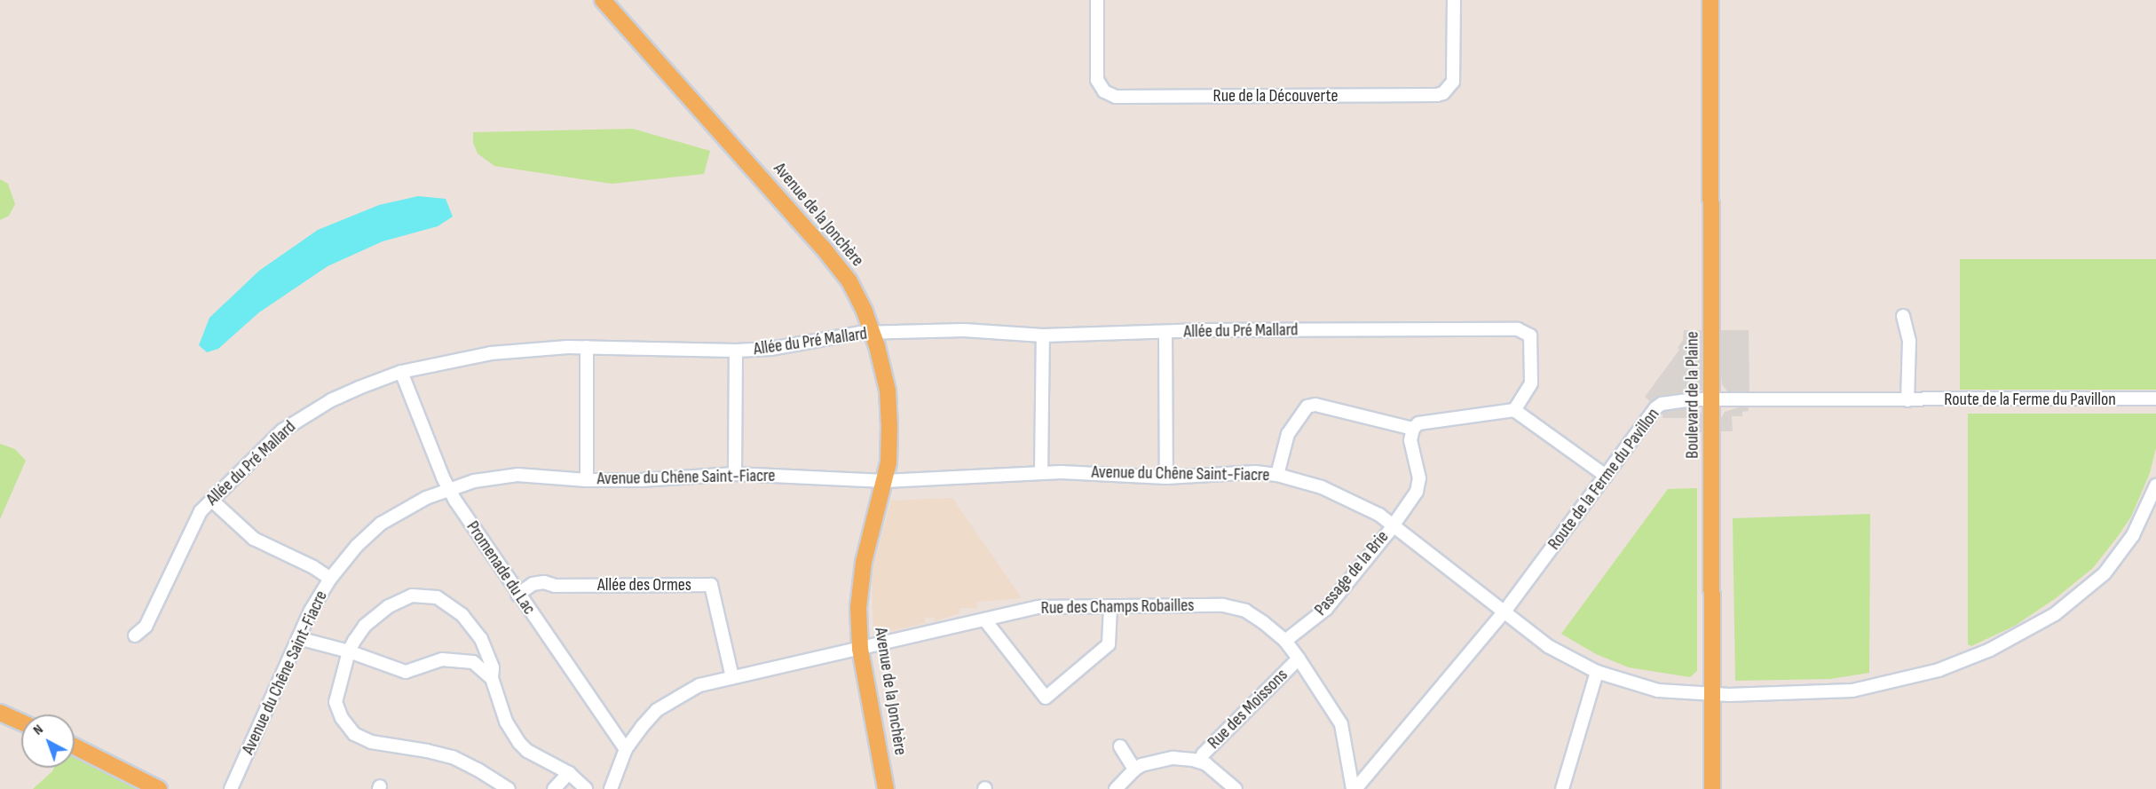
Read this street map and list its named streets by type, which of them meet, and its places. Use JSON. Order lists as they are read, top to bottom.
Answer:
{
  "streets": {
    "main road": ["Avenue de la Jonchère", "Boulevard de la Plaine"],
    "street": [
      "Rue de la Découverte",
      "Allée du Pré Mallard",
      "Route de la Ferme du Pavillon",
      "Avenue du Chêne Saint-Fiacre",
      "Promenade du Lac",
      "Passage de la Brie",
      "Allée des Ormes",
      "Rue des Champs Robailles",
      "Rue des Moissons"
    ]
  },
  "crossings": [
    ["Avenue de la Jonchère", "Allée du Pré Mallard"],
    ["Avenue de la Jonchère", "Avenue du Chêne Saint-Fiacre"],
    ["Avenue de la Jonchère", "Rue des Champs Robailles"],
    ["Allée du Pré Mallard", "Promenade du Lac"],
    ["Boulevard de la Plaine", "Route de la Ferme du Pavillon"],
    ["Boulevard de la Plaine", "Avenue du Chêne Saint-Fiacre"],
    ["Route de la Ferme du Pavillon", "Avenue du Chêne Saint-Fiacre"],
    ["Route de la Ferme du Pavillon", "Rue des Champs Robailles"],
    ["Avenue du Chêne Saint-Fiacre", "Promenade du Lac"],
    ["Avenue du Chêne Saint-Fiacre", "Passage de la Brie"],
    ["Promenade du Lac", "Allée des Ormes"],
    ["Promenade du Lac", "Rue des Champs Robailles"],
    ["Passage de la Brie", "Rue des Champs Robailles"],
    ["Allée des Ormes", "Rue des Champs Robailles"],
    ["Rue des Champs Robailles", "Rue des Moissons"]
  ],
  "north": "top left"
}
